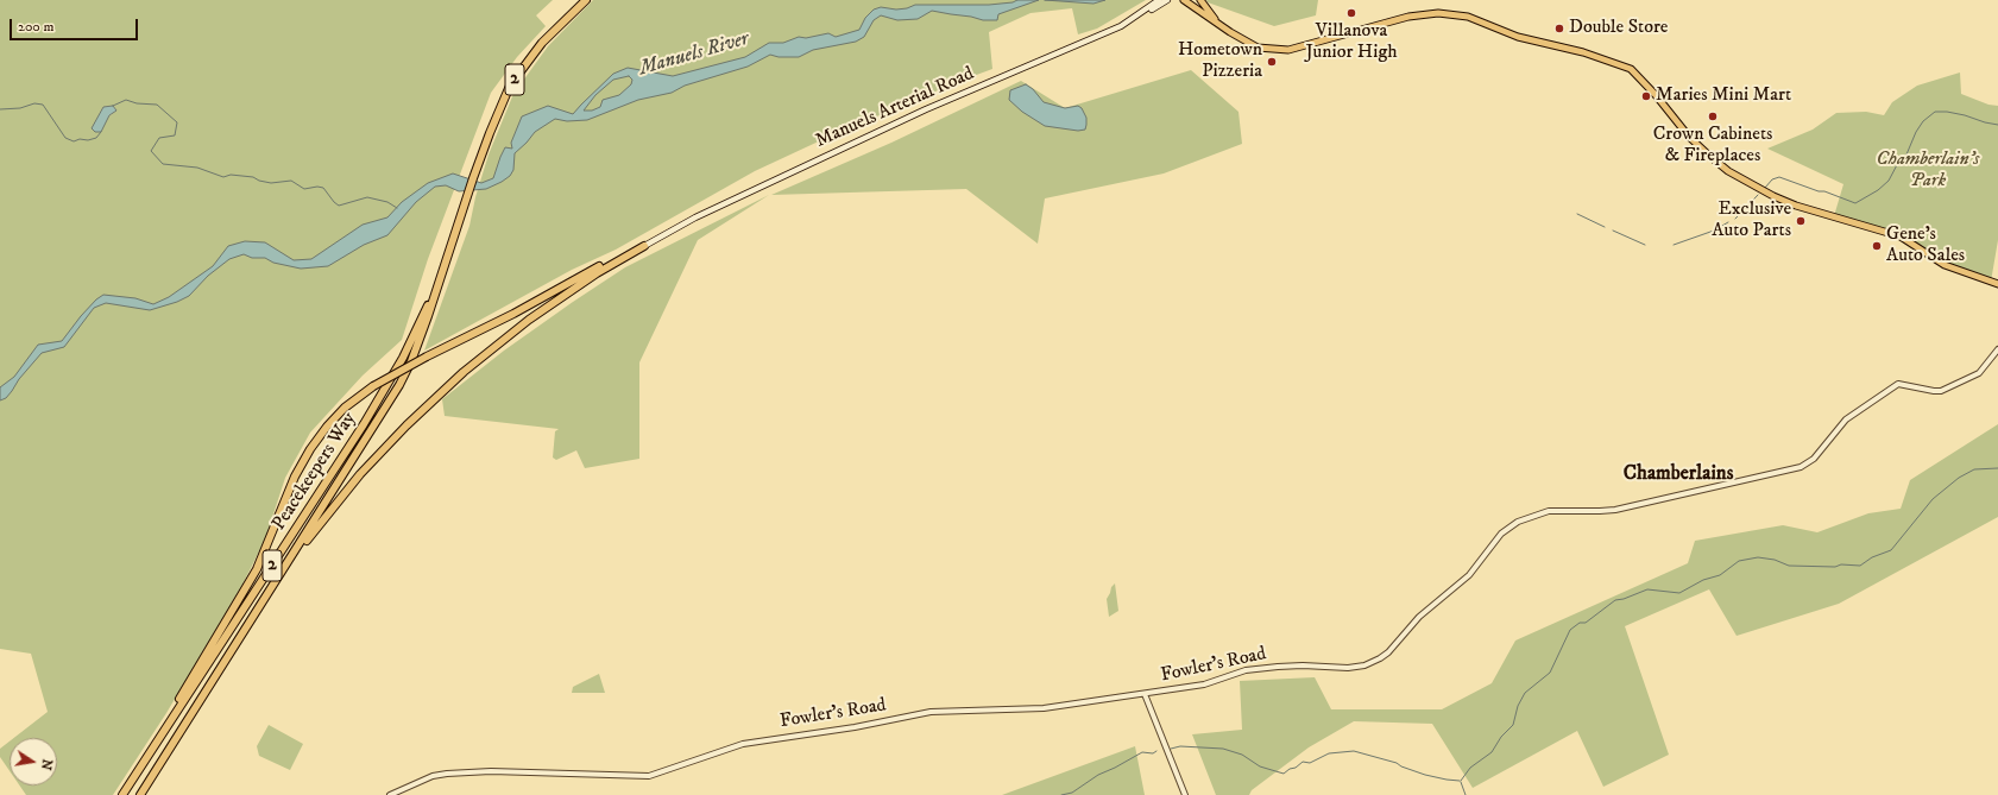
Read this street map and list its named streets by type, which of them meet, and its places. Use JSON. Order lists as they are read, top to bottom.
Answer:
{
  "streets": {
    "highway": ["2", "Peacekeepers Way"],
    "main road": ["Manuels Arterial Road"],
    "street": ["Fowler's Road"]
  },
  "districts": ["Chamberlains"],
  "water": ["Manuels River"],
  "parks": ["Chamberlain's Park"],
  "places": [
    "Villanova Junior High",
    "Double Store",
    "Hometown Pizzeria",
    "Maries Mini Mart",
    "Crown Cabinets & Fireplaces",
    "Exclusive Auto Parts",
    "Gene's Auto Sales"
  ],
  "scale_bar": "200 m",
  "north": "right"
}
